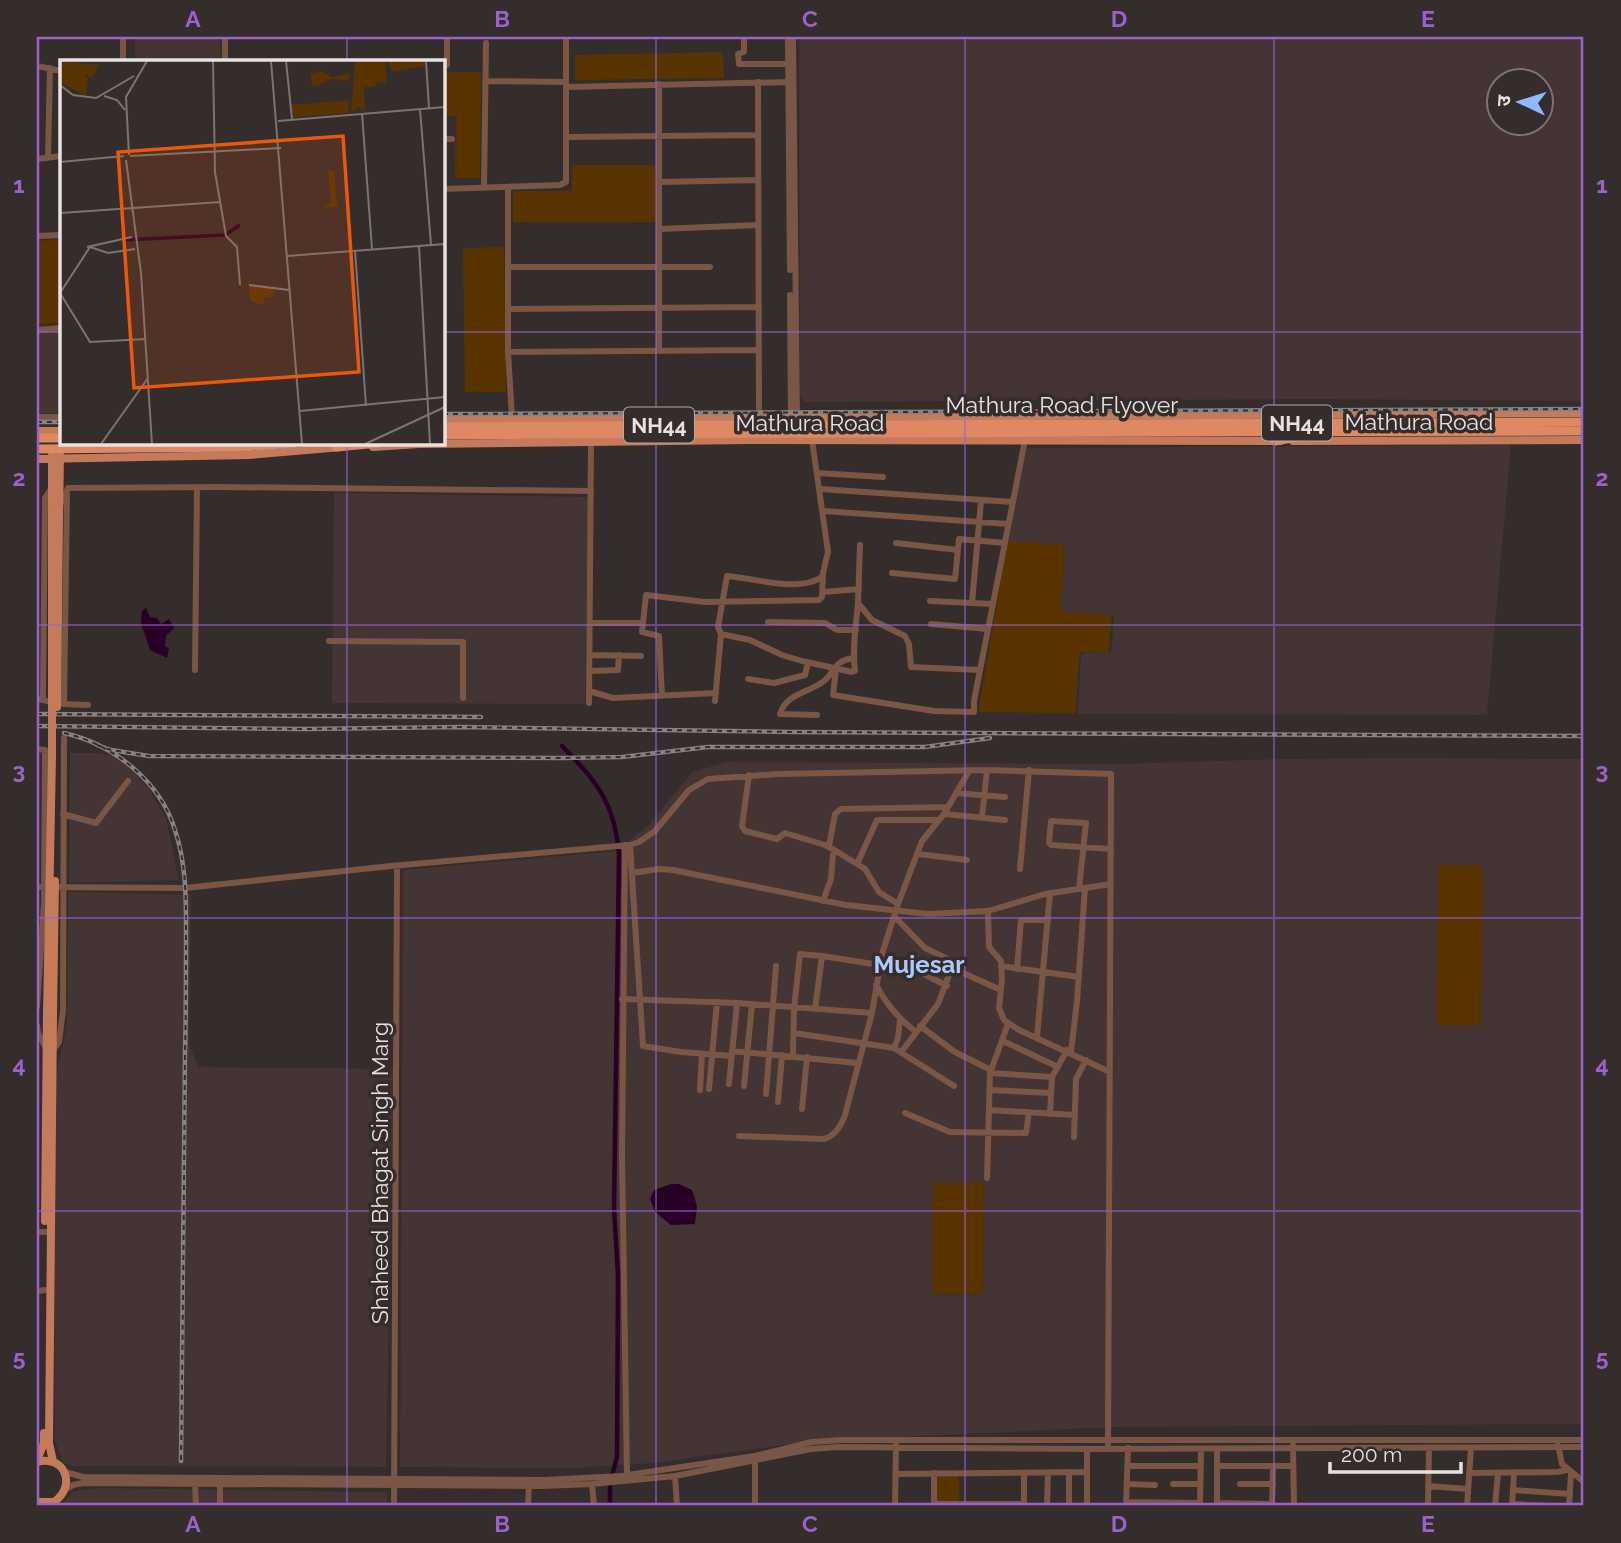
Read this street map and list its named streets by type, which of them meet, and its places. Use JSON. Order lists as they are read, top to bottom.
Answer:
{
  "streets": {
    "highway": ["Mathura Road Flyover", "Mathura Road", "NH44"],
    "street": ["Shaheed Bhagat Singh Marg"]
  },
  "crossings": [
    ["Mathura Road Flyover", "Mathura Road"],
    ["Mathura Road Flyover", "NH44"]
  ],
  "districts": ["Mujesar"],
  "scale_bar": "200 m",
  "north": "left",
  "grid": {
    "columns": [
      "A",
      "B",
      "C",
      "D",
      "E"
    ],
    "rows": [
      "1",
      "2",
      "3",
      "4",
      "5"
    ]
  }
}
